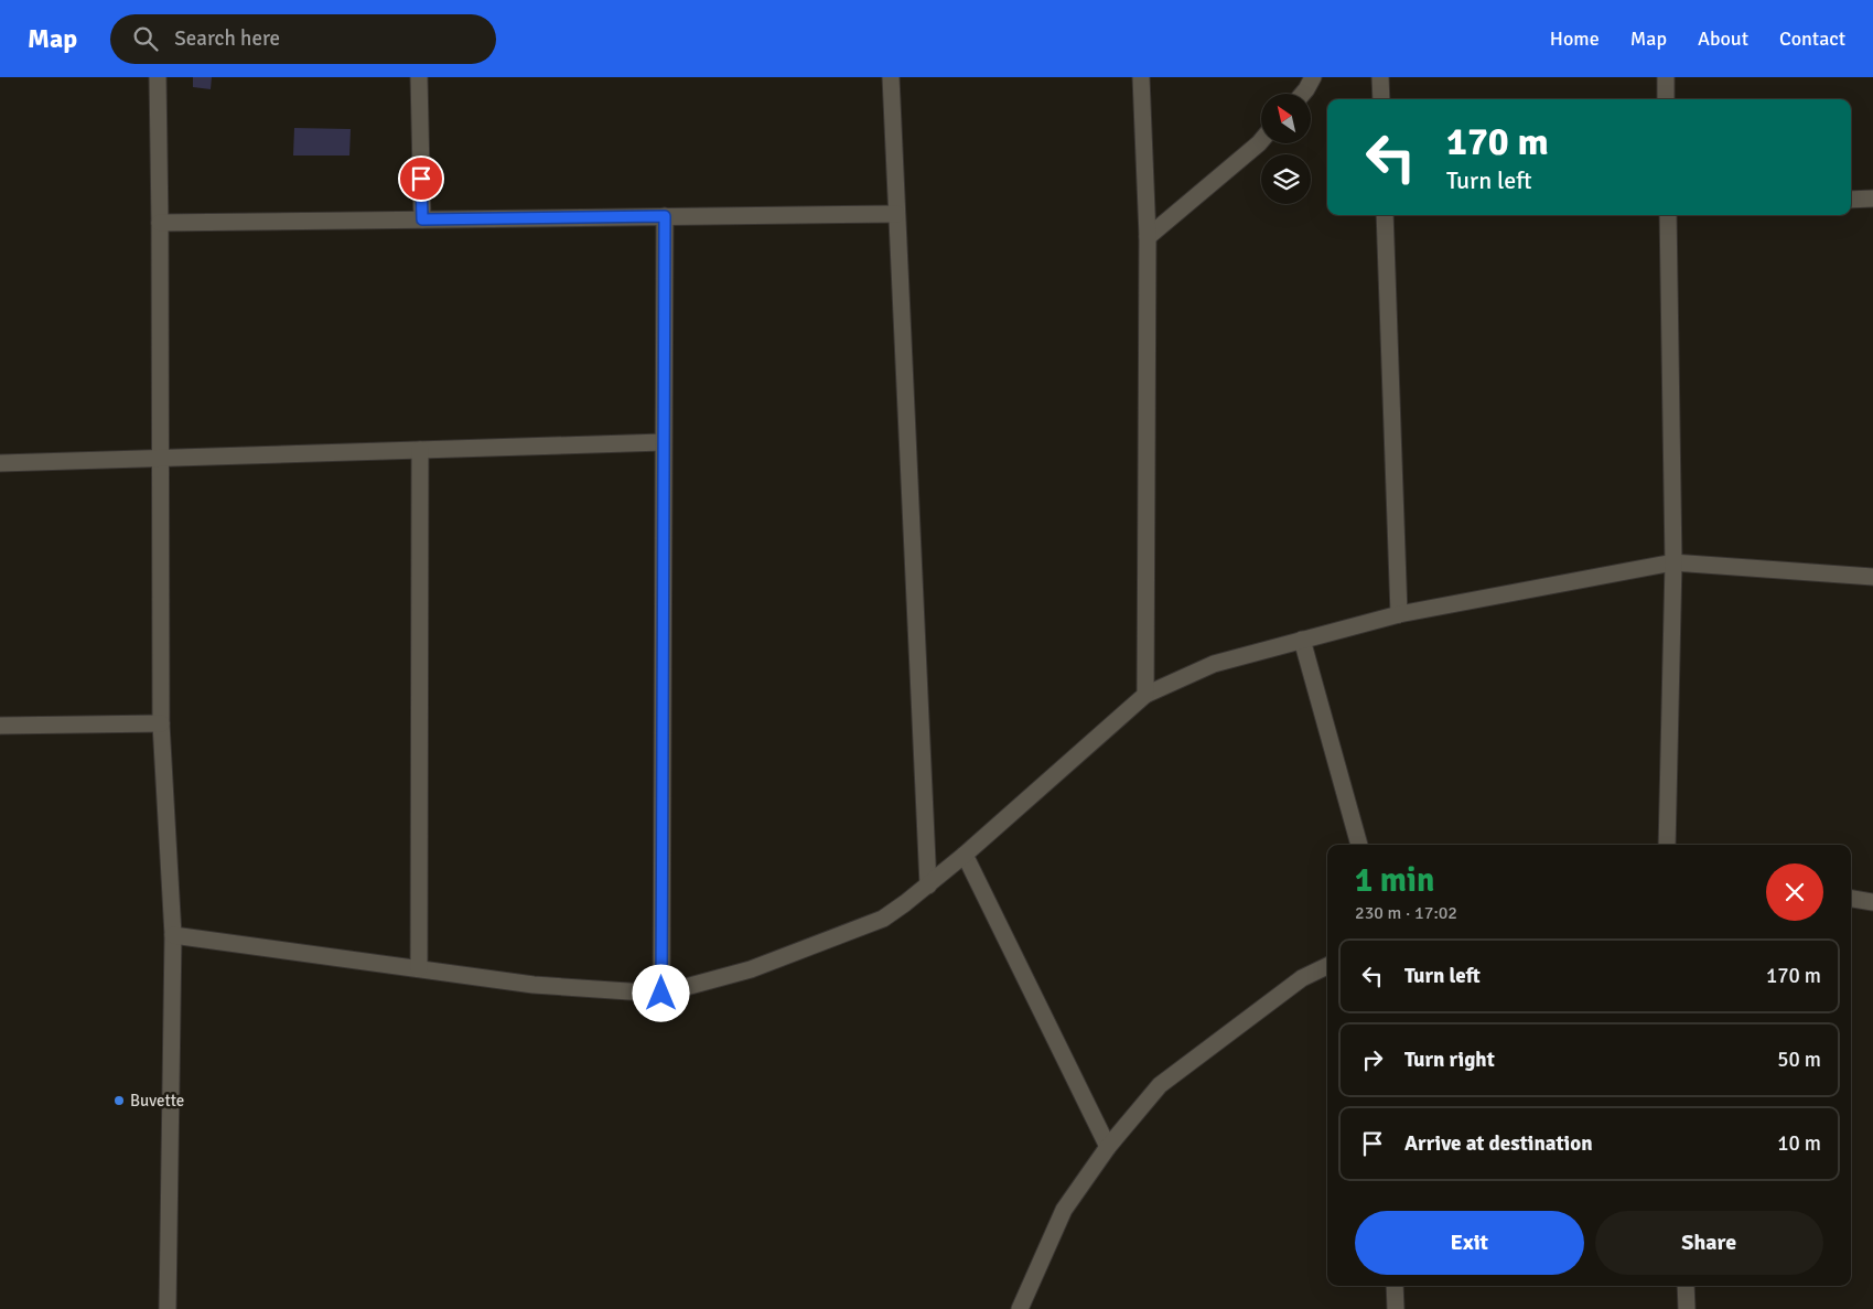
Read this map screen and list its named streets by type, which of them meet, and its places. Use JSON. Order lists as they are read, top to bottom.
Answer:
{
  "places": ["Buvette"],
  "north": "top left",
  "page": {
    "header": "Map",
    "search": "Search here",
    "nav": [
      "Home",
      "Map",
      "About",
      "Contact"
    ],
    "turn": ["170 m", "Turn left"],
    "heading": ["1 min", "230 m · 17:02"],
    "list": [
      {
        "name": "Turn left",
        "value": "170 m"
      },
      {
        "name": "Turn right",
        "value": "50 m"
      },
      {
        "name": "Arrive at destination",
        "value": "10 m"
      }
    ],
    "buttons": ["Exit", "Share"]
  }
}
